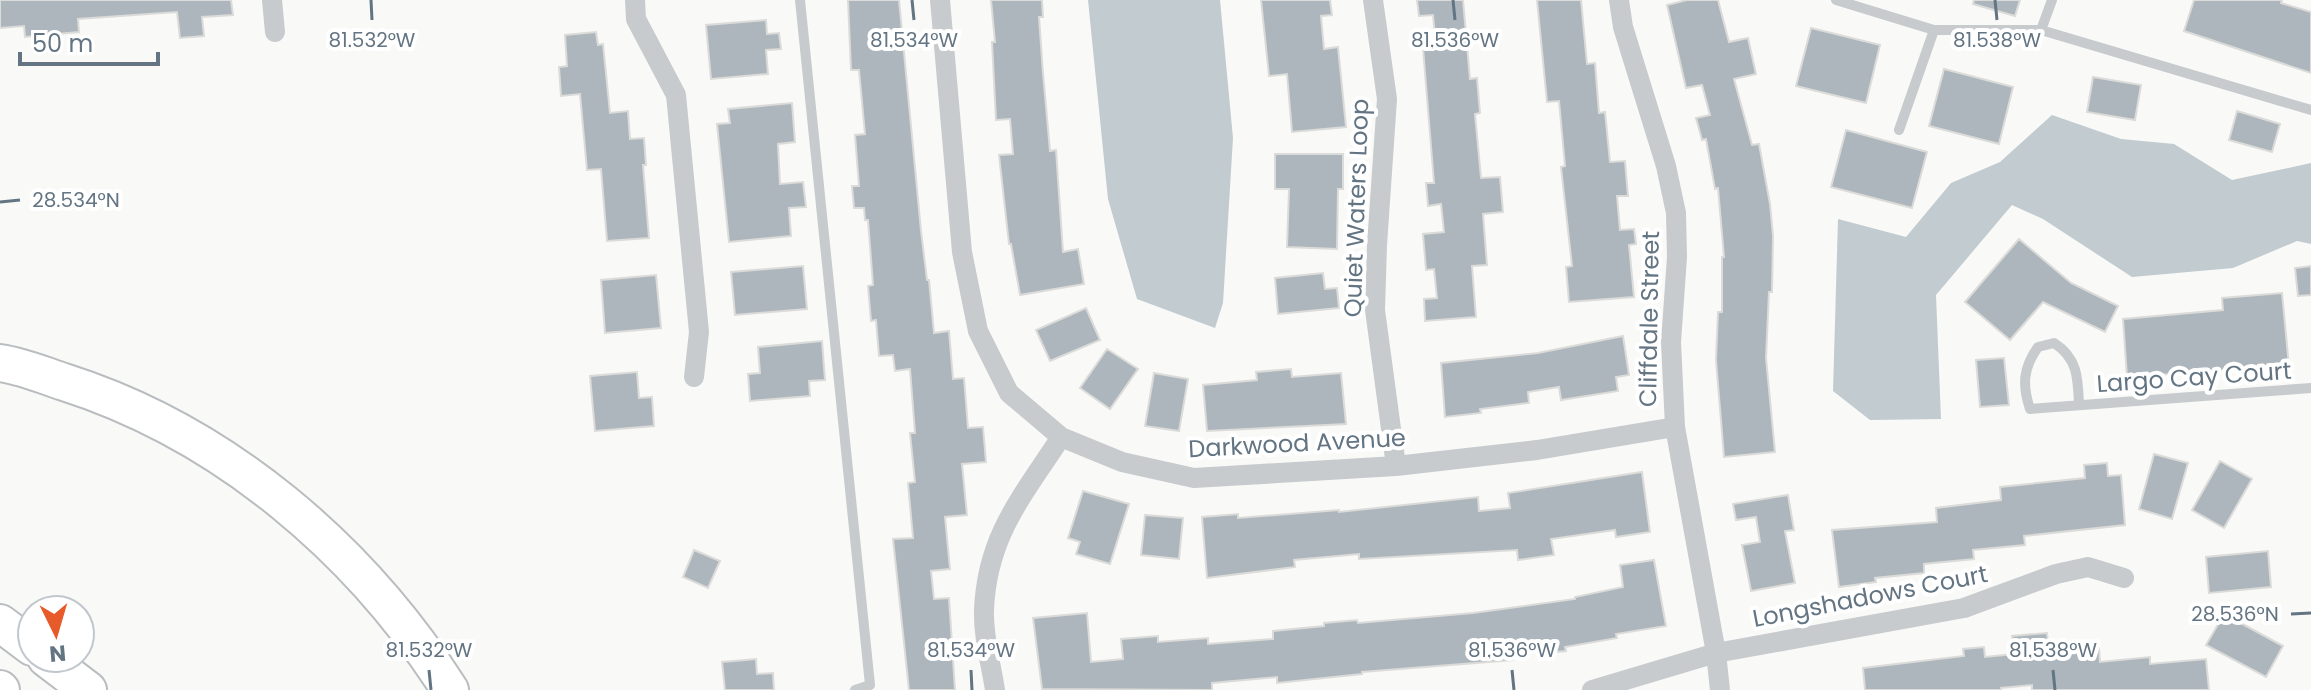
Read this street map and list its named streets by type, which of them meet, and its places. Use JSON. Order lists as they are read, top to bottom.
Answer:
{
  "streets": {
    "street": [
      "Quiet Waters Loop",
      "Cliffdale Street",
      "Darkwood Avenue",
      "Longshadows Court"
    ],
    "lane": ["Largo Cay Court"]
  },
  "crossings": [
    ["Quiet Waters Loop", "Darkwood Avenue"],
    ["Cliffdale Street", "Darkwood Avenue"],
    ["Cliffdale Street", "Longshadows Court"]
  ],
  "scale_bar": "50 m",
  "north": "bottom",
  "coordinates": [
    "81.532°W",
    "81.534°W",
    "81.536°W",
    "81.538°W",
    "28.534°N",
    "28.536°N"
  ]
}
